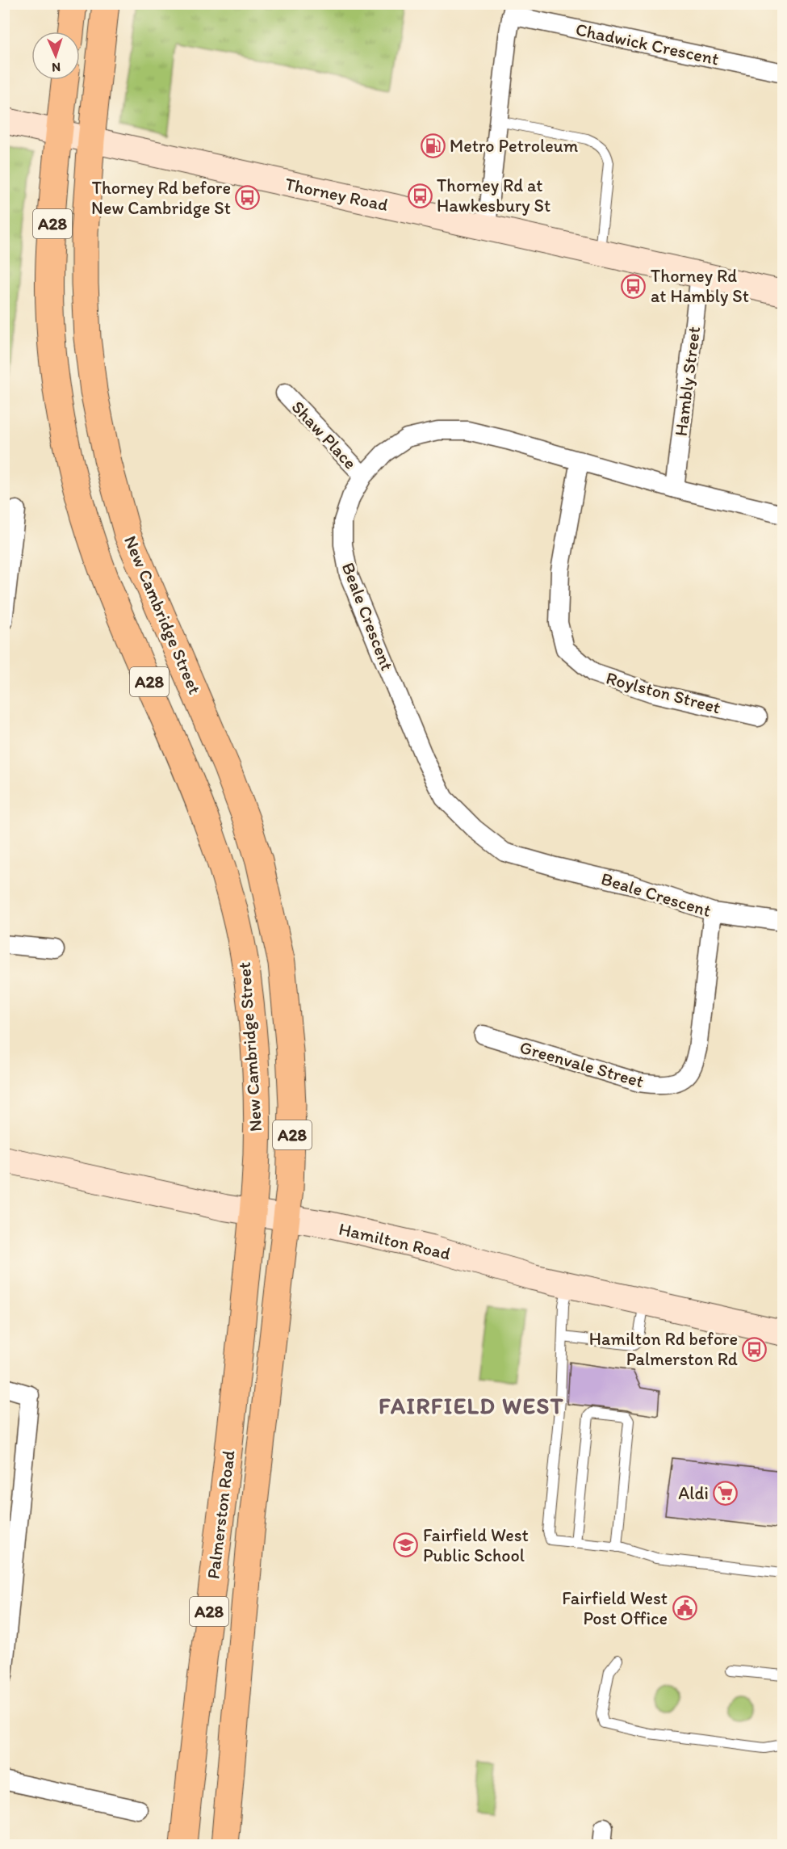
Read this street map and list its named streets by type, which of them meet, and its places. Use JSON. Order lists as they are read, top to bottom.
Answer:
{
  "streets": {
    "highway": ["A28", "New Cambridge Street", "Palmerston Road"],
    "street": [
      "Chadwick Crescent",
      "Thorney Road",
      "Hambly Street",
      "Shaw Place",
      "Beale Crescent",
      "Roylston Street",
      "Greenvale Street",
      "Hamilton Road"
    ]
  },
  "crossings": [
    ["Thorney Road", "Hambly Street"],
    ["Thorney Road", "New Cambridge Street"],
    ["Hambly Street", "Beale Crescent"],
    ["Shaw Place", "Beale Crescent"],
    ["New Cambridge Street", "Hamilton Road"],
    ["New Cambridge Street", "Palmerston Road"],
    ["Beale Crescent", "Roylston Street"],
    ["Beale Crescent", "Greenvale Street"],
    ["Hamilton Road", "Palmerston Road"]
  ],
  "districts": ["FAIRFIELD WEST"],
  "places": {
    "fuel station": ["Metro Petroleum"],
    "bus stop": [
      "Thorney Rd at Hawkesbury St",
      "Thorney Rd before New Cambridge St",
      "Thorney Rd at Hambly St",
      "Hamilton Rd before Palmerston Rd"
    ],
    "supermarket": ["Aldi"],
    "school or university": ["Fairfield West Public School"],
    "public building": ["Fairfield West Post Office"]
  },
  "north": "bottom"
}
